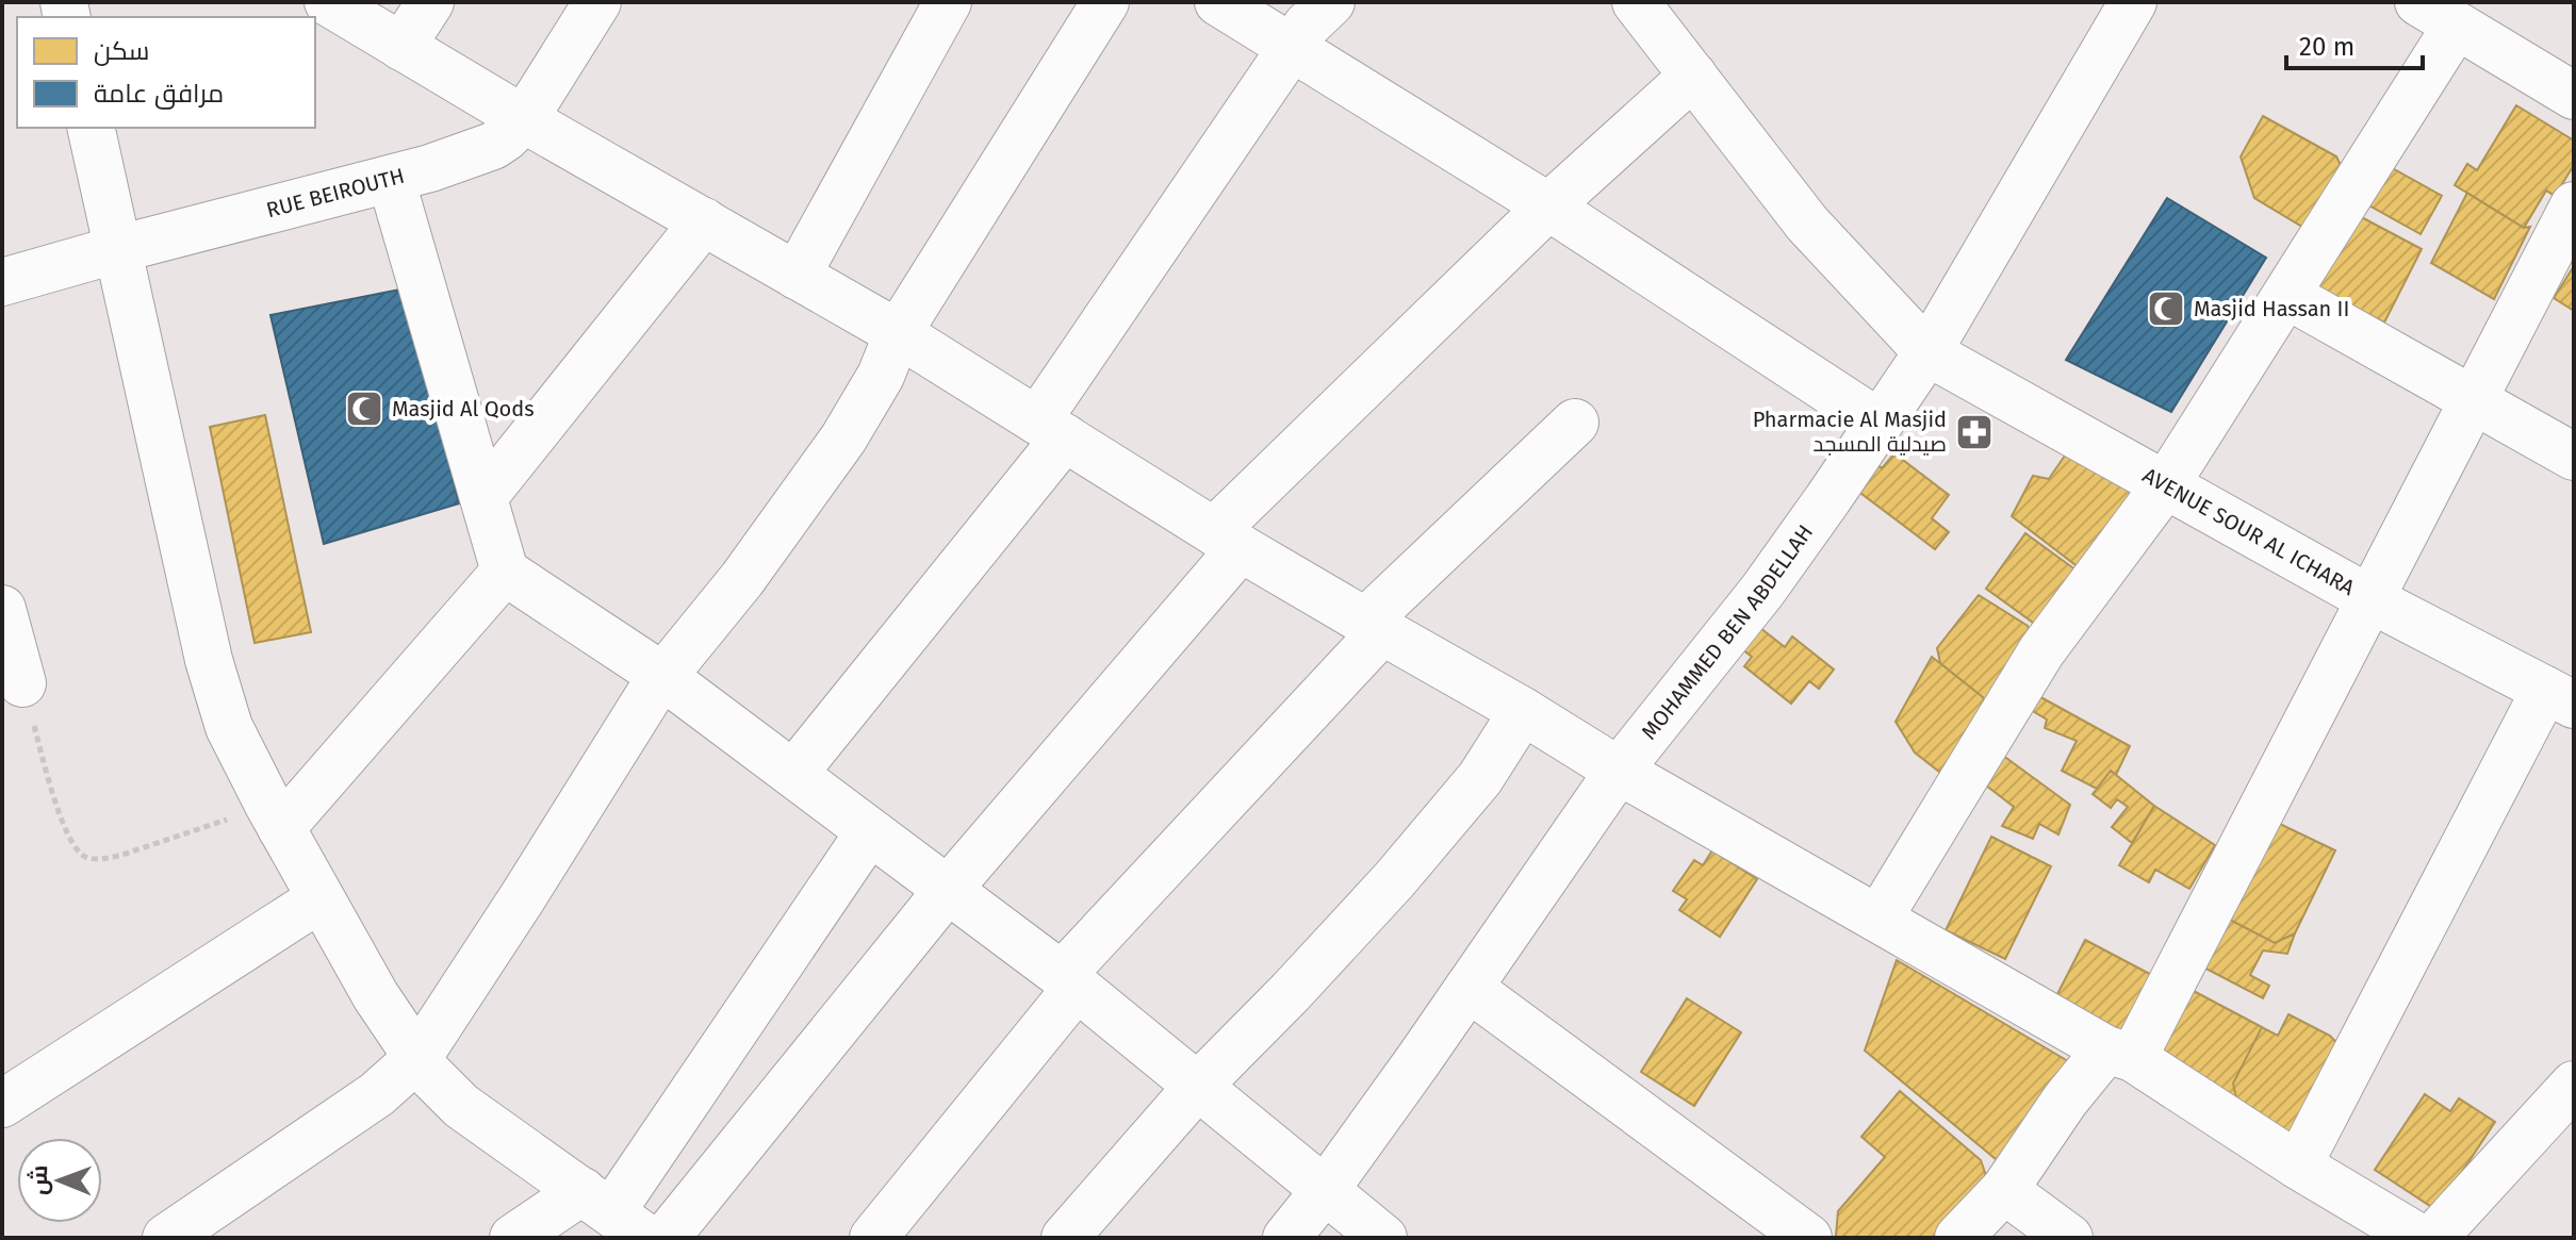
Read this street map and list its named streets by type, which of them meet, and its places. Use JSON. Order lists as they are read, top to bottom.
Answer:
{
  "streets": {
    "street": ["RUE BEIROUTH", "AVENUE SOUR AL ICHARA", "MOHAMMED BEN ABDELLAH"]
  },
  "crossings": [
    ["AVENUE SOUR AL ICHARA", "MOHAMMED BEN ABDELLAH"]
  ],
  "places": {
    "mosque": ["Masjid Hassan II", "Masjid Al Qods"],
    "pharmacy": ["Pharmacie Al Masjid صيدلية المسجد"]
  },
  "legend": ["سكن", "مرافق عامة"],
  "scale_bar": "20 m",
  "north": "left"
}
